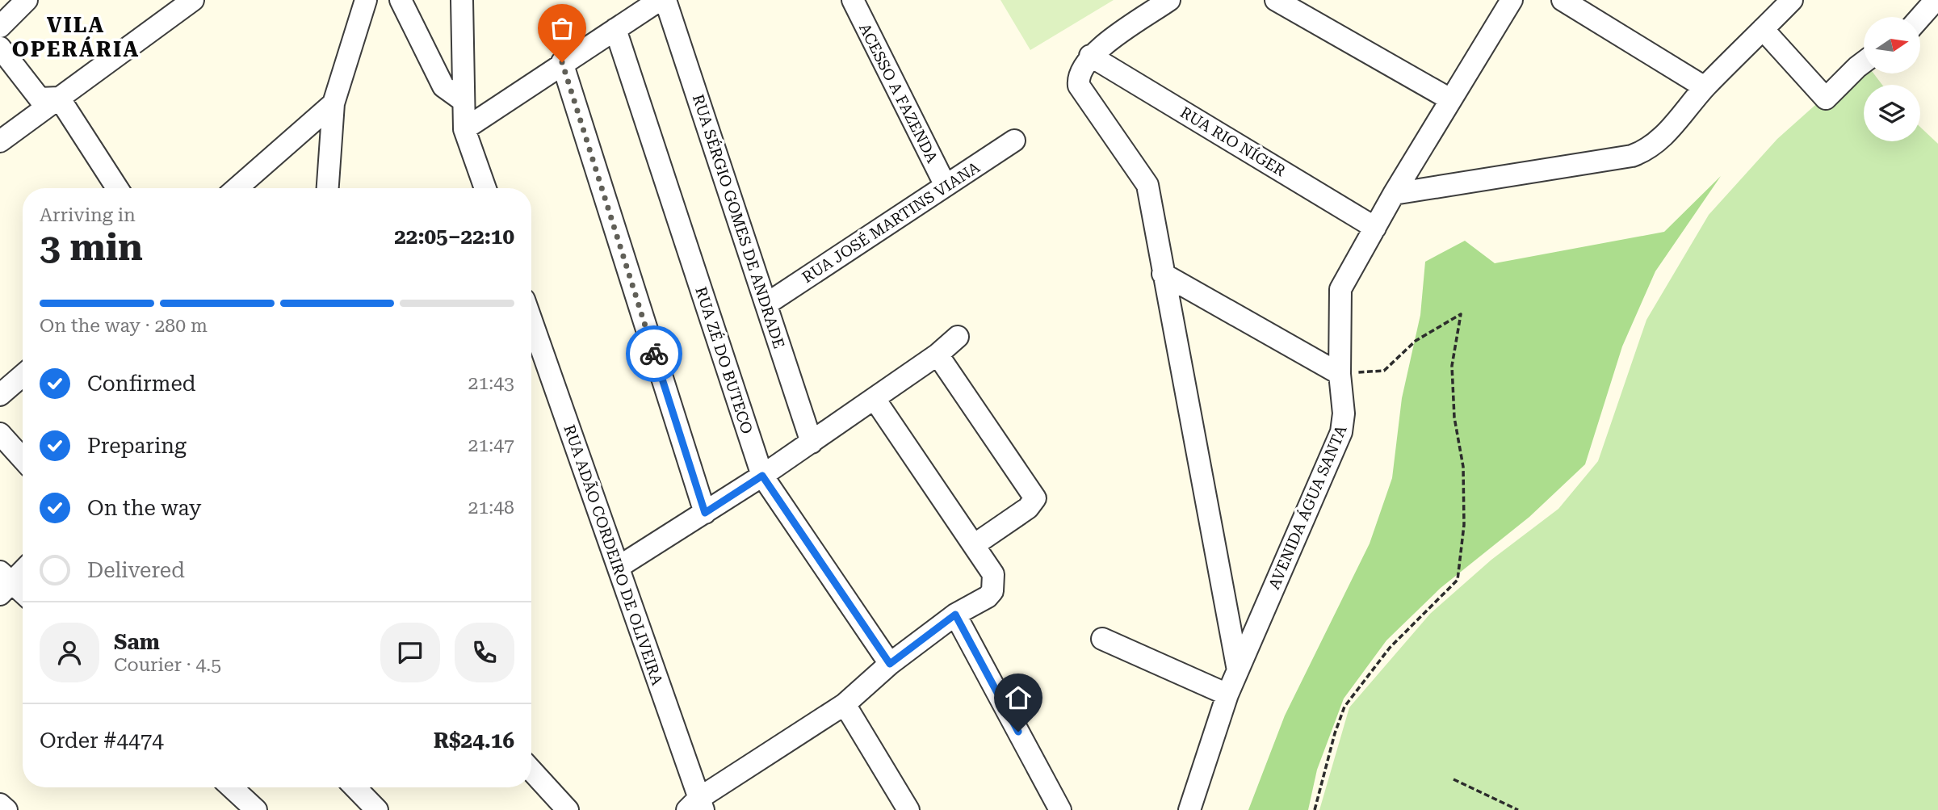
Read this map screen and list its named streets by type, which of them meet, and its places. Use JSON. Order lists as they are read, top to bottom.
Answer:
{
  "streets": {
    "street": [
      "ACESSO A FAZENDA",
      "RUA RIO NÍGER",
      "RUA SÉRGIO GOMES DE ANDRADE",
      "RUA JOSÉ MARTINS VIANA",
      "RUA ZÉ DO BUTECO",
      "AVENIDA ÁGUA SANTA",
      "RUA ADÃO CORDEIRO DE OLIVEIRA"
    ]
  },
  "crossings": [
    ["ACESSO A FAZENDA", "RUA JOSÉ MARTINS VIANA"],
    ["RUA RIO NÍGER", "AVENIDA ÁGUA SANTA"],
    ["RUA SÉRGIO GOMES DE ANDRADE", "RUA JOSÉ MARTINS VIANA"]
  ],
  "districts": ["VILA OPERÁRIA"],
  "north": "right",
  "page": {
    "heading": ["3 min", "Arriving in", "22:05–22:10"],
    "panel": [
      "Sam",
      "Courier · 4.5",
      "Order #4474",
      "R$24.16"
    ],
    "bar": "On the way · 280 m",
    "list": [
      ["Confirmed", "21:43"],
      ["Preparing", "21:47"],
      ["On the way", "21:48"],
      "Delivered"
    ]
  }
}
